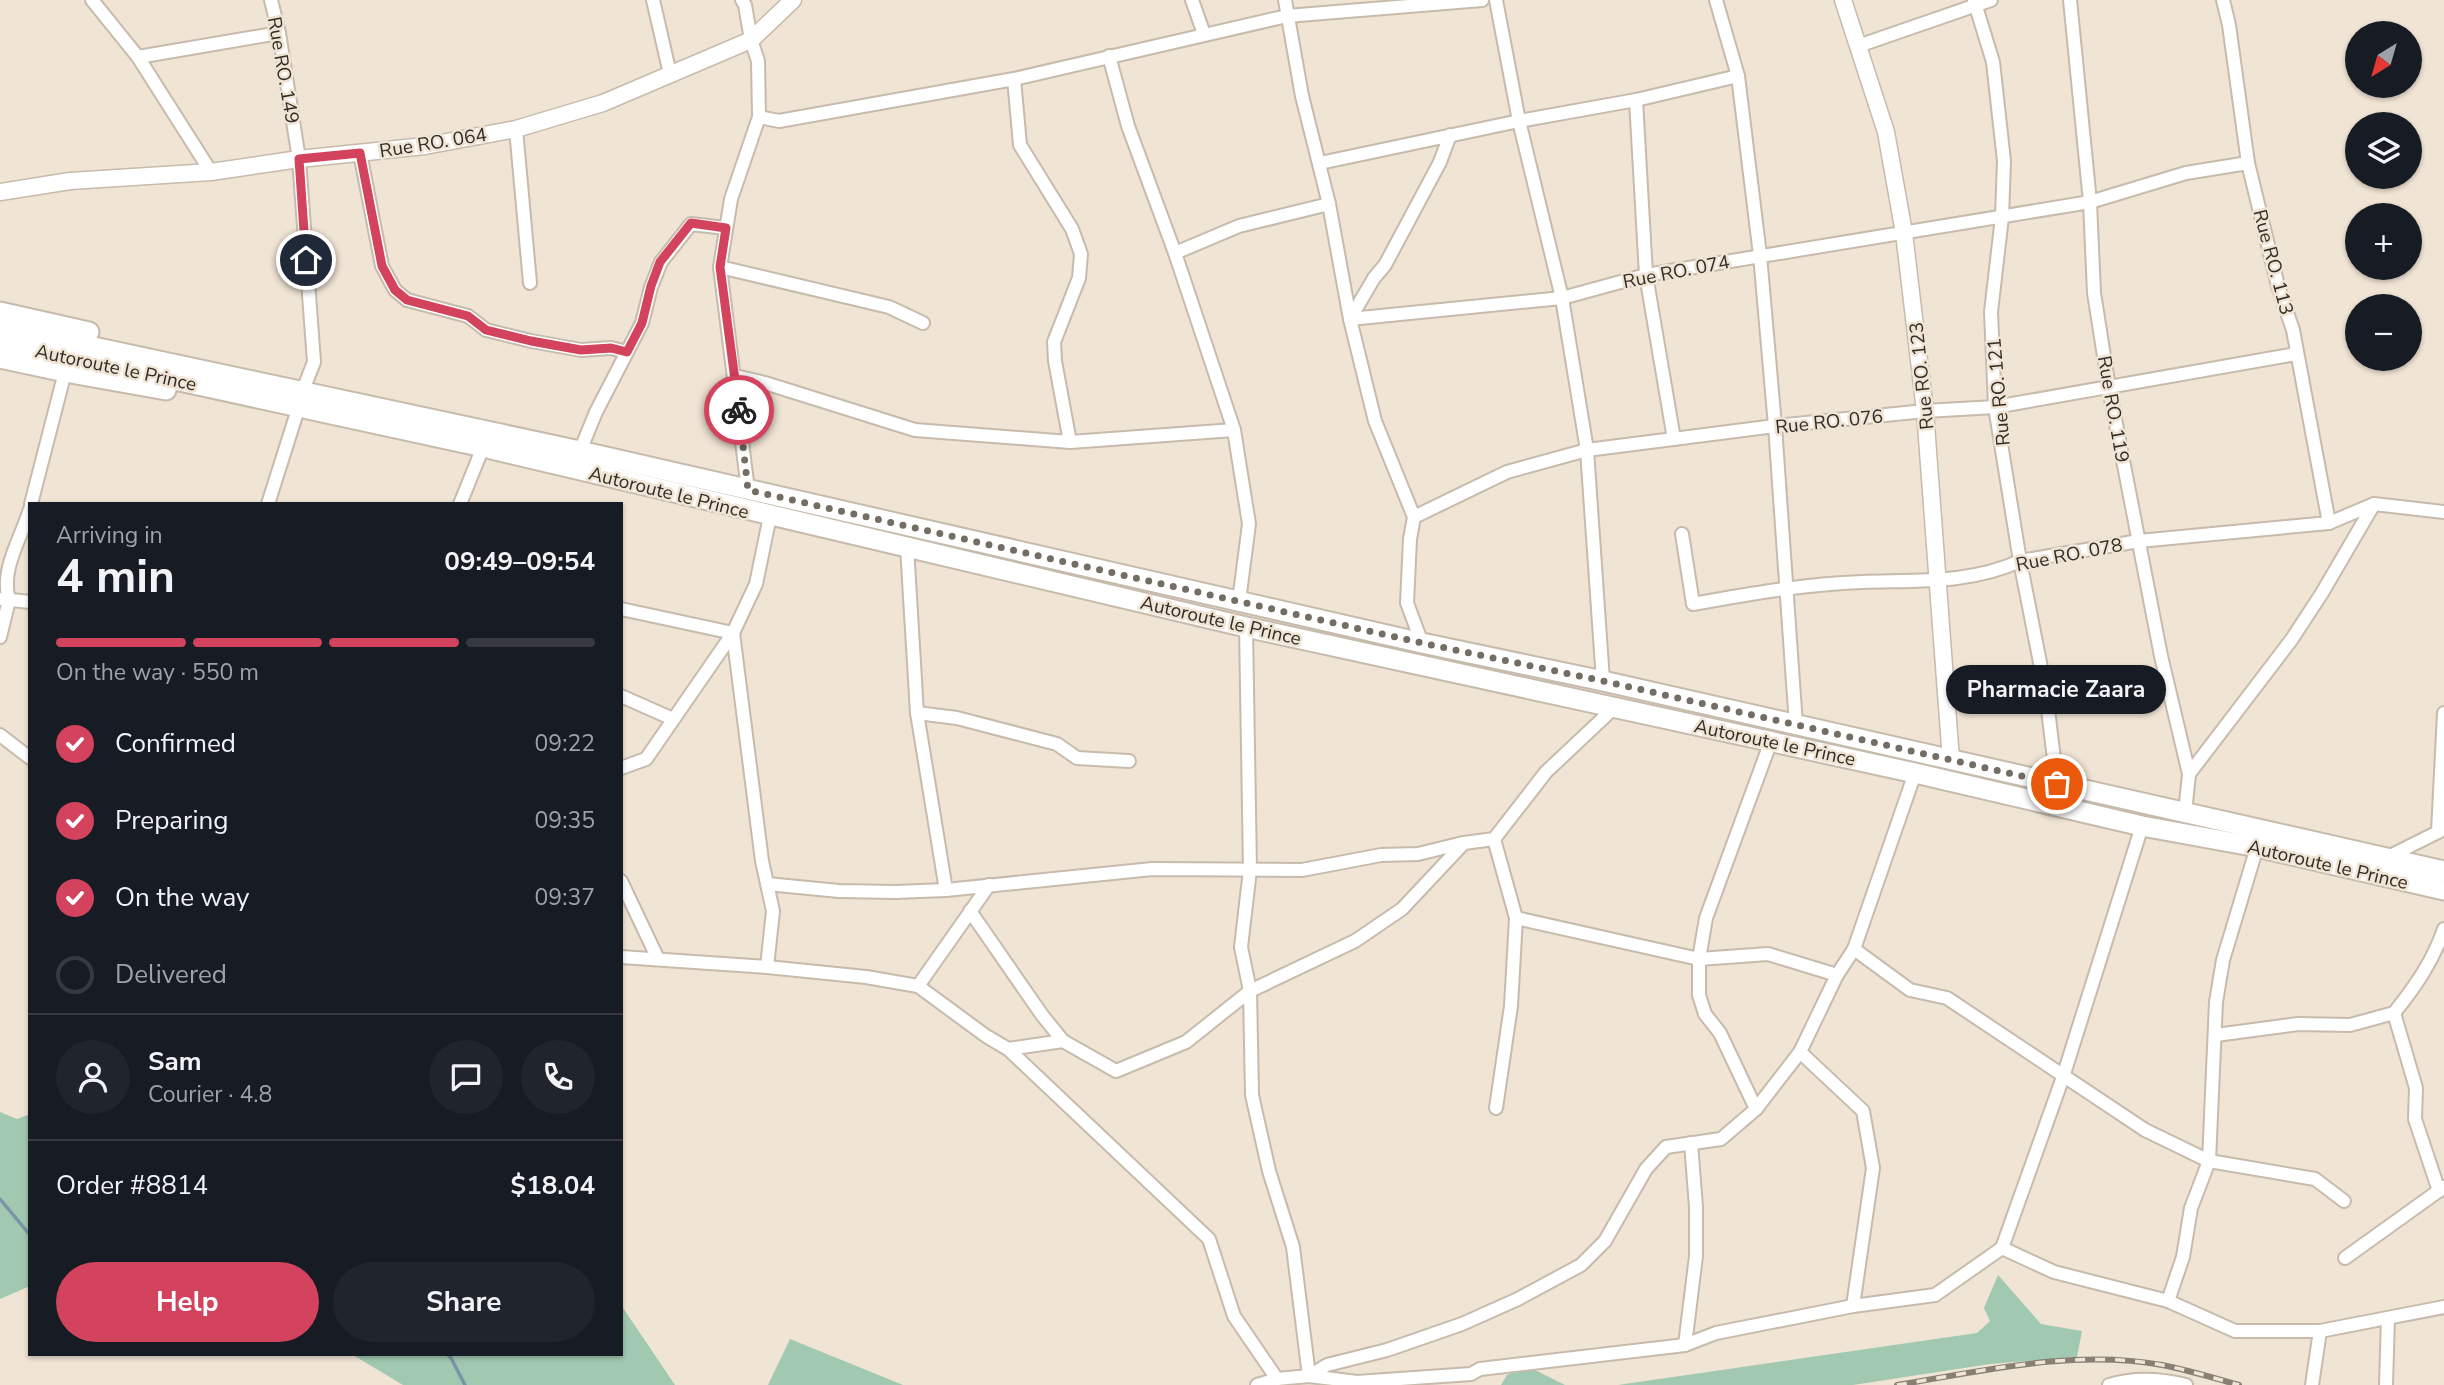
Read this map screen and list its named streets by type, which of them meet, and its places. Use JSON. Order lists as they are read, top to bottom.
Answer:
{
  "streets": {
    "main road": ["Autoroute le Prince"],
    "street": [
      "Rue RO. 149",
      "Rue RO. 064",
      "Rue RO. 113",
      "Rue RO. 074",
      "Rue RO. 123",
      "Rue RO. 121",
      "Rue RO. 119",
      "Rue RO. 076",
      "Rue RO. 078"
    ]
  },
  "crossings": [
    ["Rue RO. 149", "Rue RO. 064"],
    ["Rue RO. 149", "Autoroute le Prince"],
    ["Rue RO. 113", "Rue RO. 074"],
    ["Rue RO. 113", "Rue RO. 076"],
    ["Rue RO. 113", "Rue RO. 078"],
    ["Rue RO. 074", "Rue RO. 123"],
    ["Rue RO. 074", "Rue RO. 121"],
    ["Rue RO. 074", "Rue RO. 119"],
    ["Autoroute le Prince", "Rue RO. 123"],
    ["Autoroute le Prince", "Rue RO. 121"],
    ["Autoroute le Prince", "Rue RO. 119"],
    ["Rue RO. 123", "Rue RO. 076"],
    ["Rue RO. 123", "Rue RO. 078"],
    ["Rue RO. 121", "Rue RO. 076"],
    ["Rue RO. 121", "Rue RO. 078"],
    ["Rue RO. 119", "Rue RO. 076"],
    ["Rue RO. 119", "Rue RO. 078"]
  ],
  "places": ["Pharmacie Zaara"],
  "north": "bottom left",
  "page": {
    "map_buttons": ["+", "−"],
    "heading": ["4 min", "Arriving in", "09:49–09:54"],
    "panel": [
      "Sam",
      "Courier · 4.8",
      "Order #8814",
      "$18.04"
    ],
    "bar": "On the way · 550 m",
    "bubble": "Pharmacie Zaara",
    "list": [
      ["Confirmed", "09:22"],
      ["Preparing", "09:35"],
      ["On the way", "09:37"],
      "Delivered"
    ],
    "buttons": ["Help", "Share"]
  }
}
